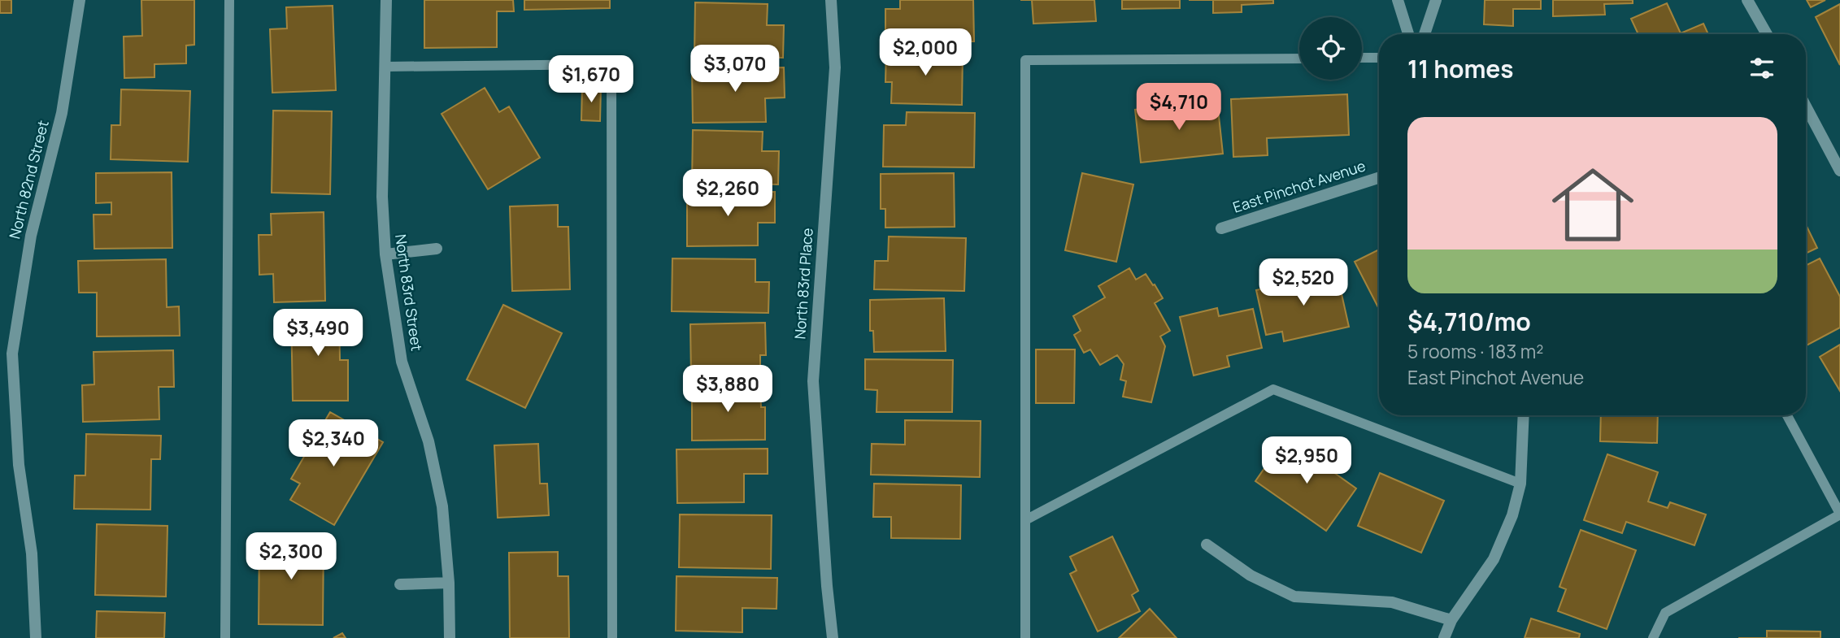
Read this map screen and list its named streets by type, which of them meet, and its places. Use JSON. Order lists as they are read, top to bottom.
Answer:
{
  "streets": {
    "street": [
      "North 82nd Street",
      "East Pinchot Avenue",
      "North 83rd Place",
      "North 83rd Street"
    ]
  },
  "page": {
    "price": [
      "$2,000",
      "$3,070",
      "$1,670",
      "$4,710",
      "$2,260",
      "$2,520",
      "$3,490",
      "$3,880",
      "$2,340",
      "$2,950",
      "$2,300"
    ],
    "heading": "11 homes",
    "list": [
      {
        "name": "$4,710/mo",
        "note": "5 rooms · 183 m² · East Pinchot Avenue"
      }
    ]
  }
}
